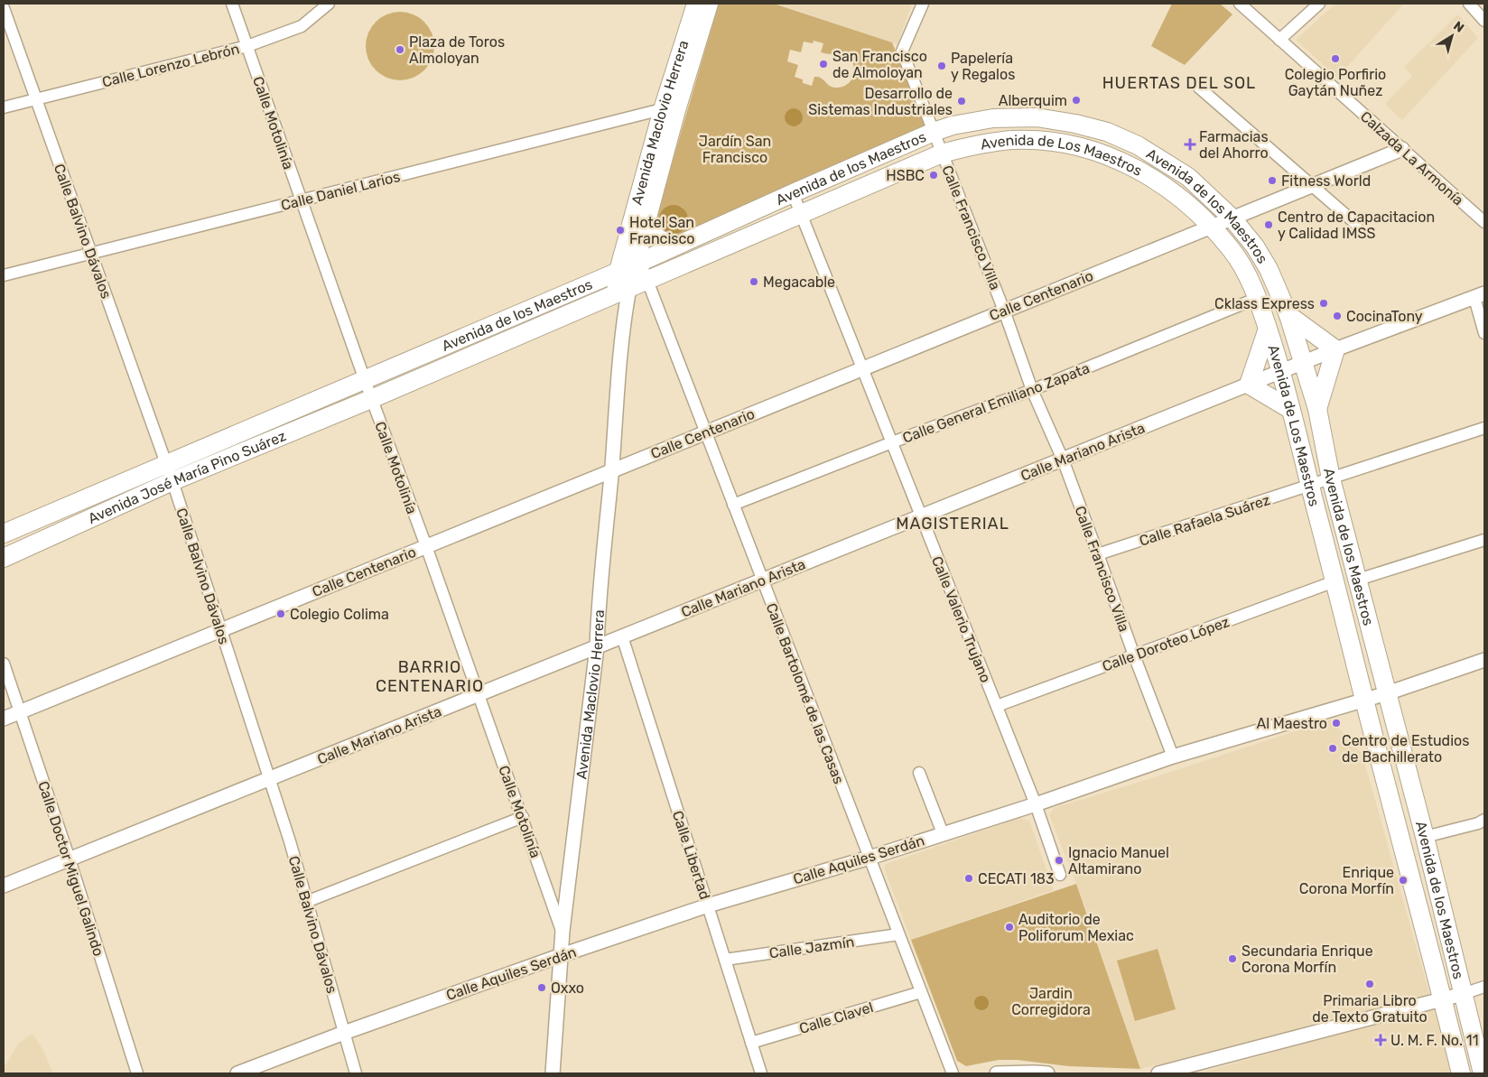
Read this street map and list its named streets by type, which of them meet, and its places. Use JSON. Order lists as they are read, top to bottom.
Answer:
{
  "streets": {
    "main road": [
      "Avenida Maclovio Herrera",
      "Avenida de Los Maestros",
      "Avenida de los Maestros",
      "Avenida José María Pino Suárez"
    ],
    "street": [
      "Calle Lorenzo Lebrón",
      "Calle Motolinía",
      "Calzada La Armonía",
      "Calle Daniel Larios",
      "Calle Francisco Villa",
      "Calle Balvino Dávalos",
      "Calle Centenario",
      "Calle General Emiliano Zapata",
      "Calle Mariano Arista",
      "Calle Rafaela Suárez",
      "Calle Valerio Trujano",
      "Calle Doroteo López",
      "Calle Bartolomé de las Casas",
      "Calle Libertad",
      "Calle Aquiles Serdán",
      "Calle Doctor Miguel Galindo",
      "Calle Jazmín",
      "Calle Clavel"
    ]
  },
  "crossings": [
    ["Calle Lorenzo Lebrón", "Calle Motolinía"],
    ["Calle Lorenzo Lebrón", "Calle Balvino Dávalos"],
    ["Avenida Maclovio Herrera", "Calle Motolinía"],
    ["Avenida Maclovio Herrera", "Avenida de los Maestros"],
    ["Avenida Maclovio Herrera", "Calle Daniel Larios"],
    ["Avenida Maclovio Herrera", "Calle Centenario"],
    ["Avenida Maclovio Herrera", "Calle Mariano Arista"],
    ["Avenida Maclovio Herrera", "Calle Bartolomé de las Casas"],
    ["Avenida Maclovio Herrera", "Calle Aquiles Serdán"],
    ["Calle Motolinía", "Avenida de los Maestros"],
    ["Calle Motolinía", "Calle Daniel Larios"],
    ["Calle Motolinía", "Calle Centenario"],
    ["Calle Motolinía", "Calle Mariano Arista"],
    ["Calle Motolinía", "Avenida José María Pino Suárez"],
    ["Calzada La Armonía", "Calle Centenario"],
    ["Avenida de Los Maestros", "Avenida de los Maestros"],
    ["Avenida de Los Maestros", "Calle Francisco Villa"],
    ["Avenida de Los Maestros", "Calle Centenario"],
    ["Avenida de Los Maestros", "Calle General Emiliano Zapata"],
    ["Avenida de Los Maestros", "Calle Mariano Arista"],
    ["Avenida de Los Maestros", "Calle Rafaela Suárez"],
    ["Avenida de Los Maestros", "Calle Valerio Trujano"],
    ["Avenida de Los Maestros", "Calle Doroteo López"],
    ["Avenida de Los Maestros", "Calle Aquiles Serdán"],
    ["Avenida de los Maestros", "Calle Francisco Villa"],
    ["Avenida de los Maestros", "Calle Centenario"],
    ["Avenida de los Maestros", "Calle Mariano Arista"],
    ["Avenida de los Maestros", "Avenida José María Pino Suárez"],
    ["Avenida de los Maestros", "Calle Rafaela Suárez"],
    ["Avenida de los Maestros", "Calle Valerio Trujano"],
    ["Avenida de los Maestros", "Calle Bartolomé de las Casas"],
    ["Avenida de los Maestros", "Calle Aquiles Serdán"],
    ["Calle Daniel Larios", "Calle Balvino Dávalos"],
    ["Calle Francisco Villa", "Calle Centenario"],
    ["Calle Francisco Villa", "Calle General Emiliano Zapata"],
    ["Calle Francisco Villa", "Calle Mariano Arista"],
    ["Calle Francisco Villa", "Calle Rafaela Suárez"],
    ["Calle Francisco Villa", "Calle Doroteo López"],
    ["Calle Francisco Villa", "Calle Aquiles Serdán"],
    ["Calle Balvino Dávalos", "Calle Centenario"],
    ["Calle Balvino Dávalos", "Calle Mariano Arista"],
    ["Calle Balvino Dávalos", "Avenida José María Pino Suárez"],
    ["Calle Balvino Dávalos", "Calle Aquiles Serdán"],
    ["Calle Centenario", "Calle Valerio Trujano"],
    ["Calle Centenario", "Calle Bartolomé de las Casas"],
    ["Calle Centenario", "Calle Doctor Miguel Galindo"],
    ["Calle General Emiliano Zapata", "Calle Valerio Trujano"],
    ["Calle General Emiliano Zapata", "Calle Bartolomé de las Casas"],
    ["Calle Mariano Arista", "Calle Valerio Trujano"],
    ["Calle Mariano Arista", "Calle Bartolomé de las Casas"],
    ["Calle Mariano Arista", "Calle Libertad"],
    ["Calle Mariano Arista", "Calle Doctor Miguel Galindo"],
    ["Calle Valerio Trujano", "Calle Doroteo López"],
    ["Calle Valerio Trujano", "Calle Aquiles Serdán"],
    ["Calle Bartolomé de las Casas", "Calle Aquiles Serdán"],
    ["Calle Bartolomé de las Casas", "Calle Jazmín"],
    ["Calle Bartolomé de las Casas", "Calle Clavel"],
    ["Calle Libertad", "Calle Aquiles Serdán"],
    ["Calle Libertad", "Calle Jazmín"],
    ["Calle Libertad", "Calle Clavel"]
  ],
  "districts": ["HUERTAS DEL SOL", "MAGISTERIAL", "BARRIO CENTENARIO"],
  "parks": ["Jardín San Francisco", "Jardin Corregidora"],
  "places": {
    "other": [
      "Plaza de Toros Almoloyan",
      "Colegio Porfirio Gaytán Nuñez",
      "San Francisco de Almoloyan",
      "Papelería y Regalos",
      "Alberquim",
      "Desarrollo de Sistemas Industriales",
      "HSBC",
      "Fitness World",
      "Centro de Capacitacion y Calidad IMSS",
      "Hotel San Francisco",
      "Megacable",
      "Cklass Express",
      "CocinaTony",
      "Colegio Colima",
      "Al Maestro",
      "Centro de Estudios de Bachillerato",
      "Ignacio Manuel Altamirano",
      "CECATI 183",
      "Enrique Corona Morfín",
      "Auditorio de Poliforum Mexiac",
      "Secundaria Enrique Corona Morfín",
      "Primaria Libro de Texto Gratuito",
      "Oxxo"
    ],
    "health": ["Farmacias del Ahorro", "U. M. F. No. 11"]
  },
  "north": "top right"
}
